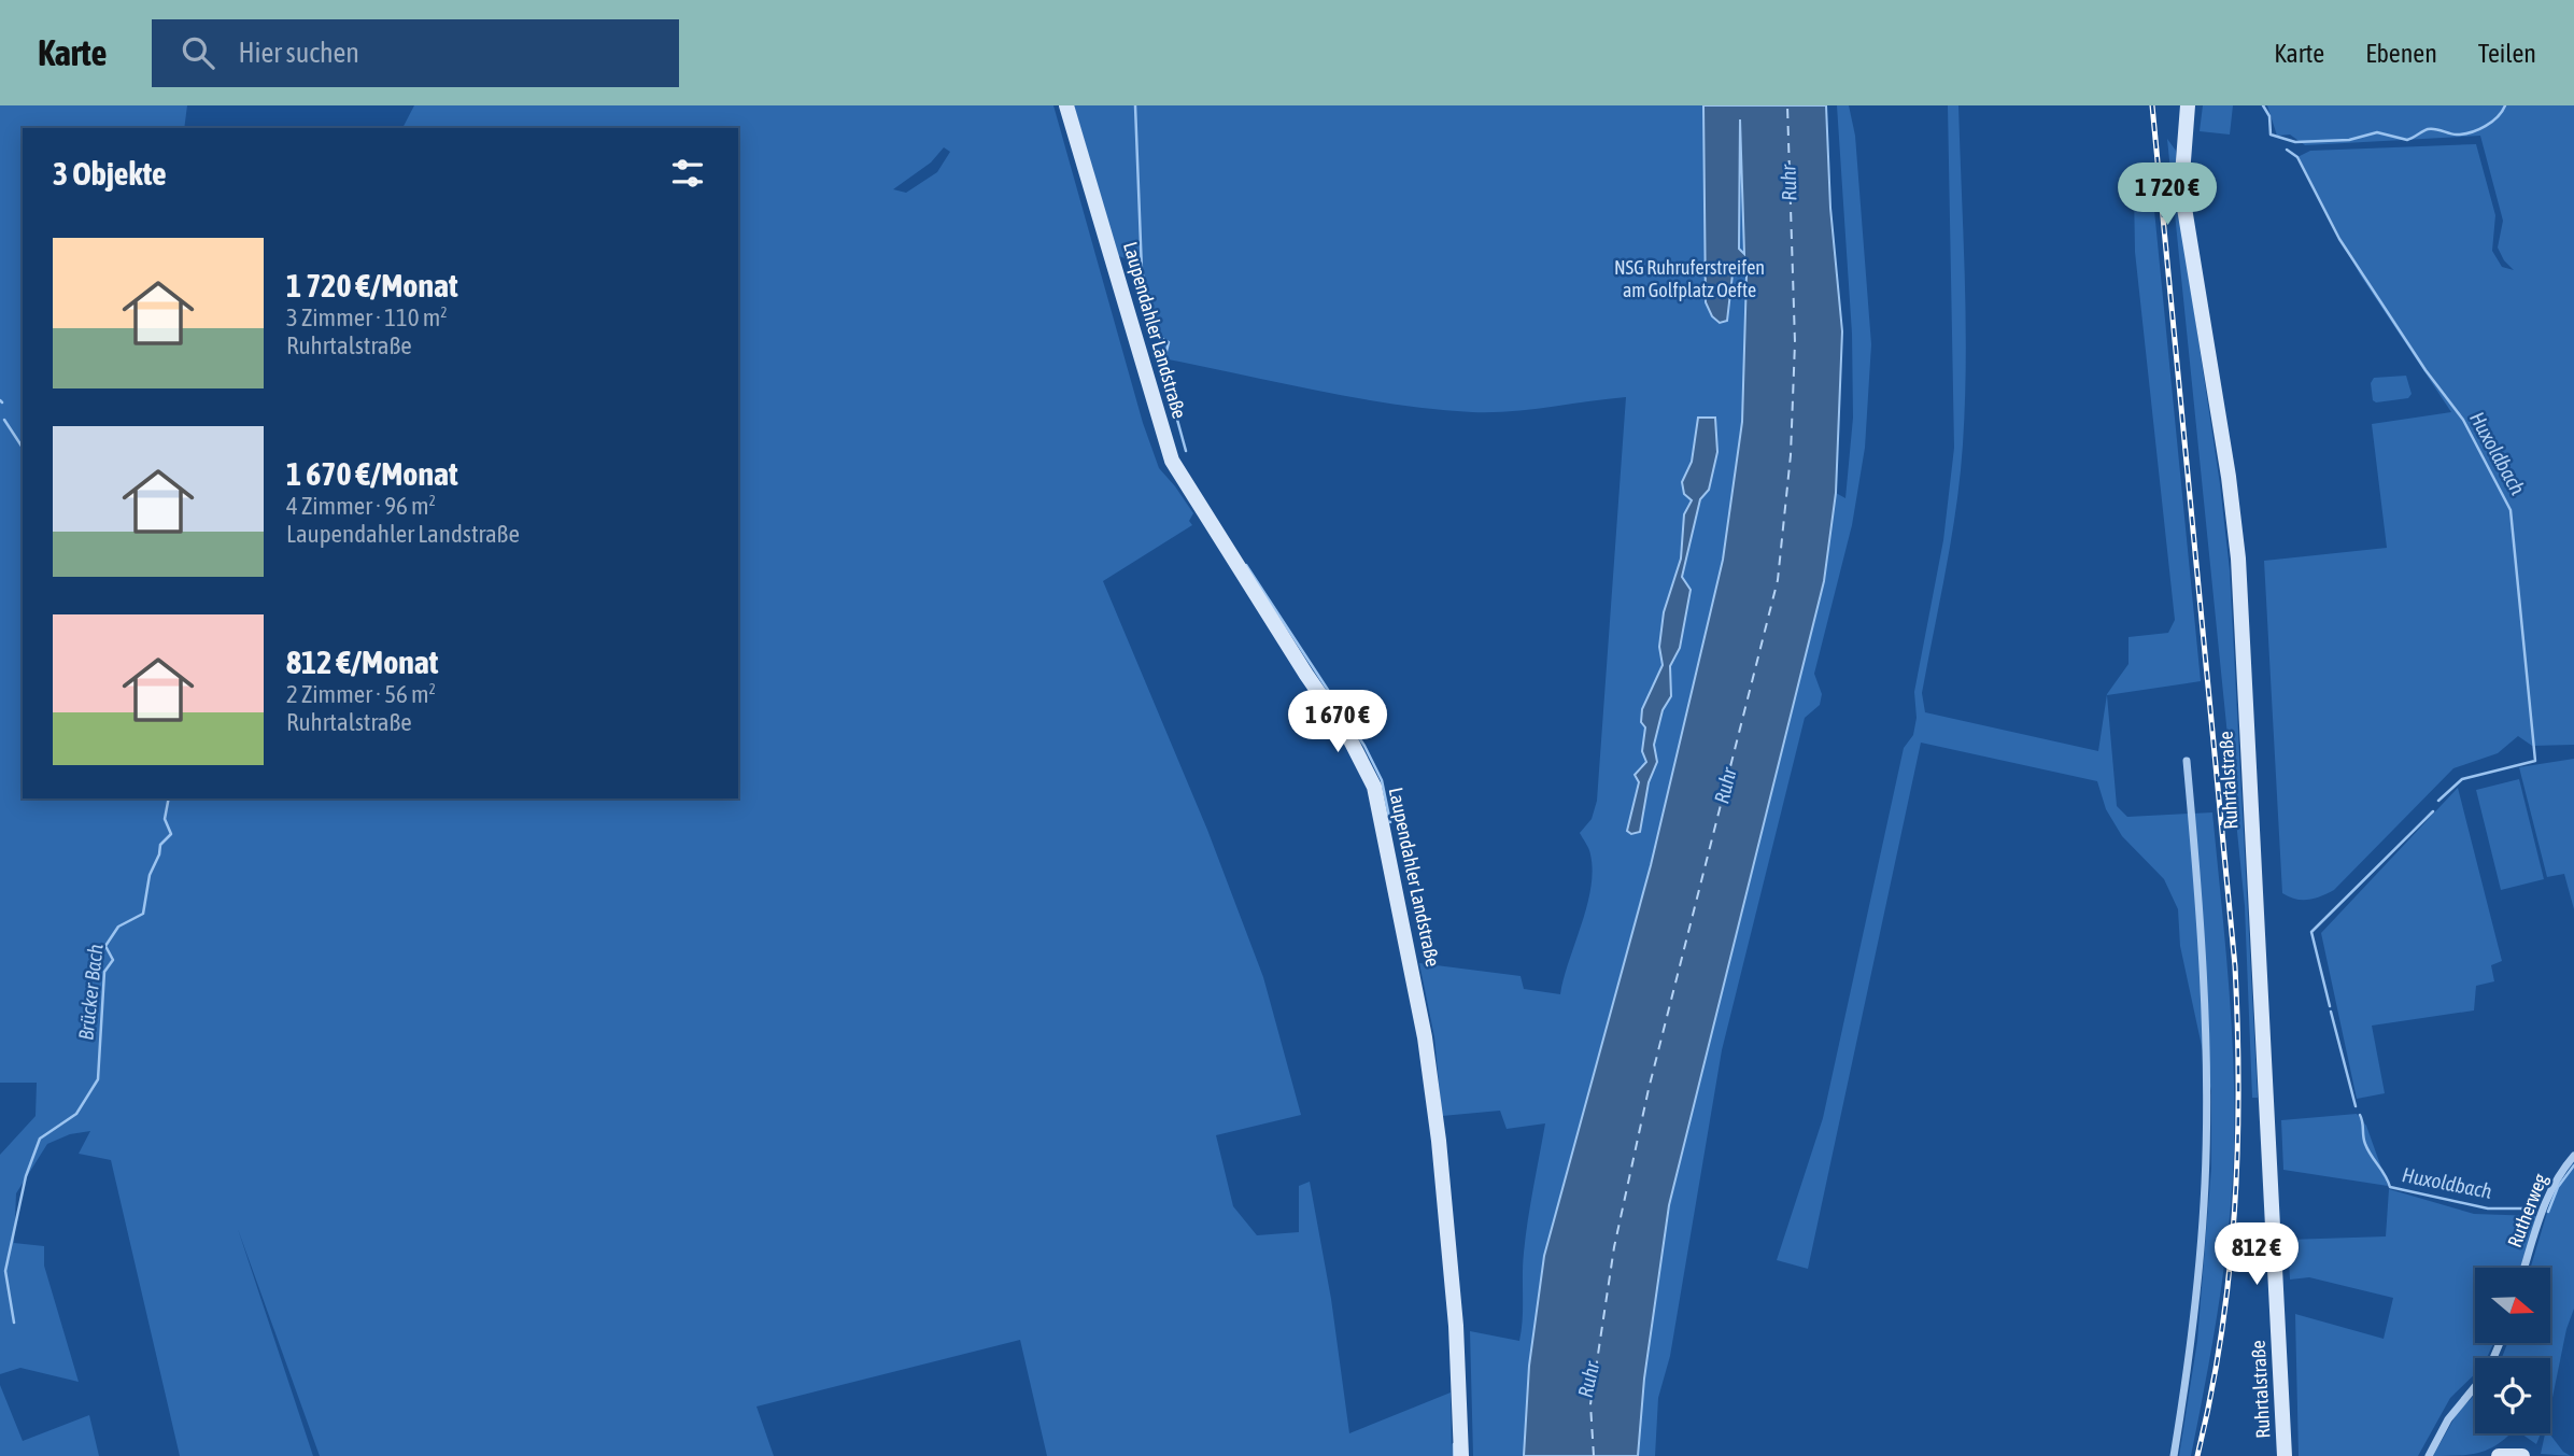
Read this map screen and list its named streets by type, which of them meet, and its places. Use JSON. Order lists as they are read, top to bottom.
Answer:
{
  "streets": {
    "main road": ["Laupendahler Landstraße", "Ruhrtalstraße"],
    "street": ["Rutherweg"]
  },
  "water": ["Ruhr", "Huxoldbach", "Brücker Bach"],
  "parks": ["NSG Ruhruferstreifen am Golfplatz Oefte"],
  "north": "right",
  "page": {
    "header": "Karte",
    "search": "Hier suchen",
    "nav": ["Karte", "Ebenen", "Teilen"],
    "heading": "3 Objekte",
    "price": ["1 720 €", "1 670 €", "812 €"],
    "list": [
      {
        "name": "1 720 €/Monat",
        "note": "3 Zimmer · 110 m² · Ruhrtalstraße"
      },
      {
        "name": "1 670 €/Monat",
        "note": "4 Zimmer · 96 m² · Laupendahler Landstraße"
      },
      {
        "name": "812 €/Monat",
        "note": "2 Zimmer · 56 m² · Ruhrtalstraße"
      }
    ]
  }
}
